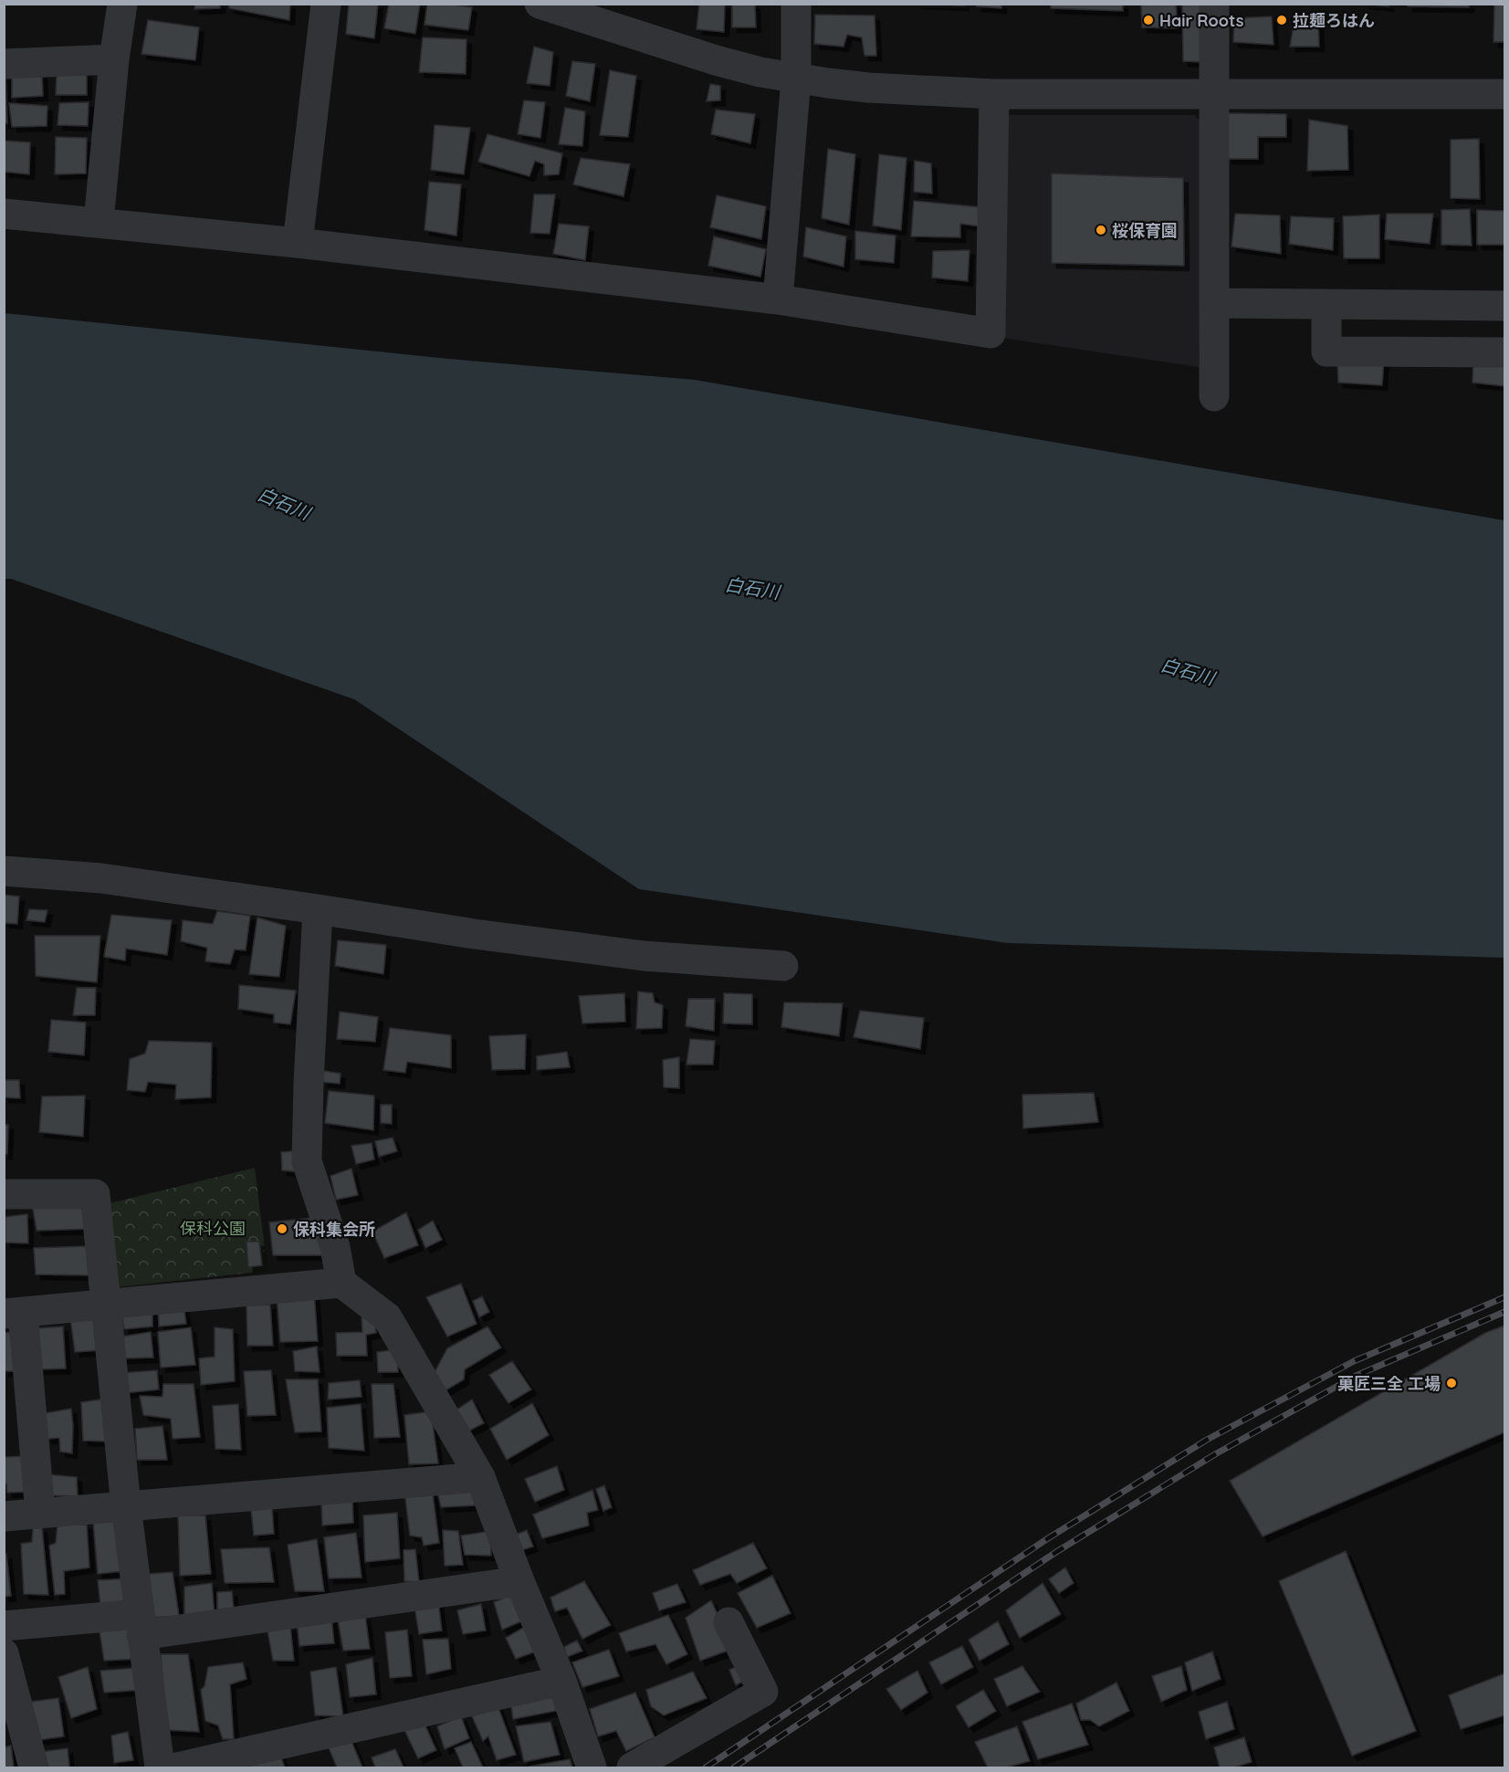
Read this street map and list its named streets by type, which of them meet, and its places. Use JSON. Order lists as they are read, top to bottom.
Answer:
{
  "water": ["白石川"],
  "parks": ["保科公園"],
  "places": [
    "Hair Roots",
    "拉麺ろはん",
    "桜保育園",
    "保科集会所",
    "菓匠三全 工場"
  ]
}
